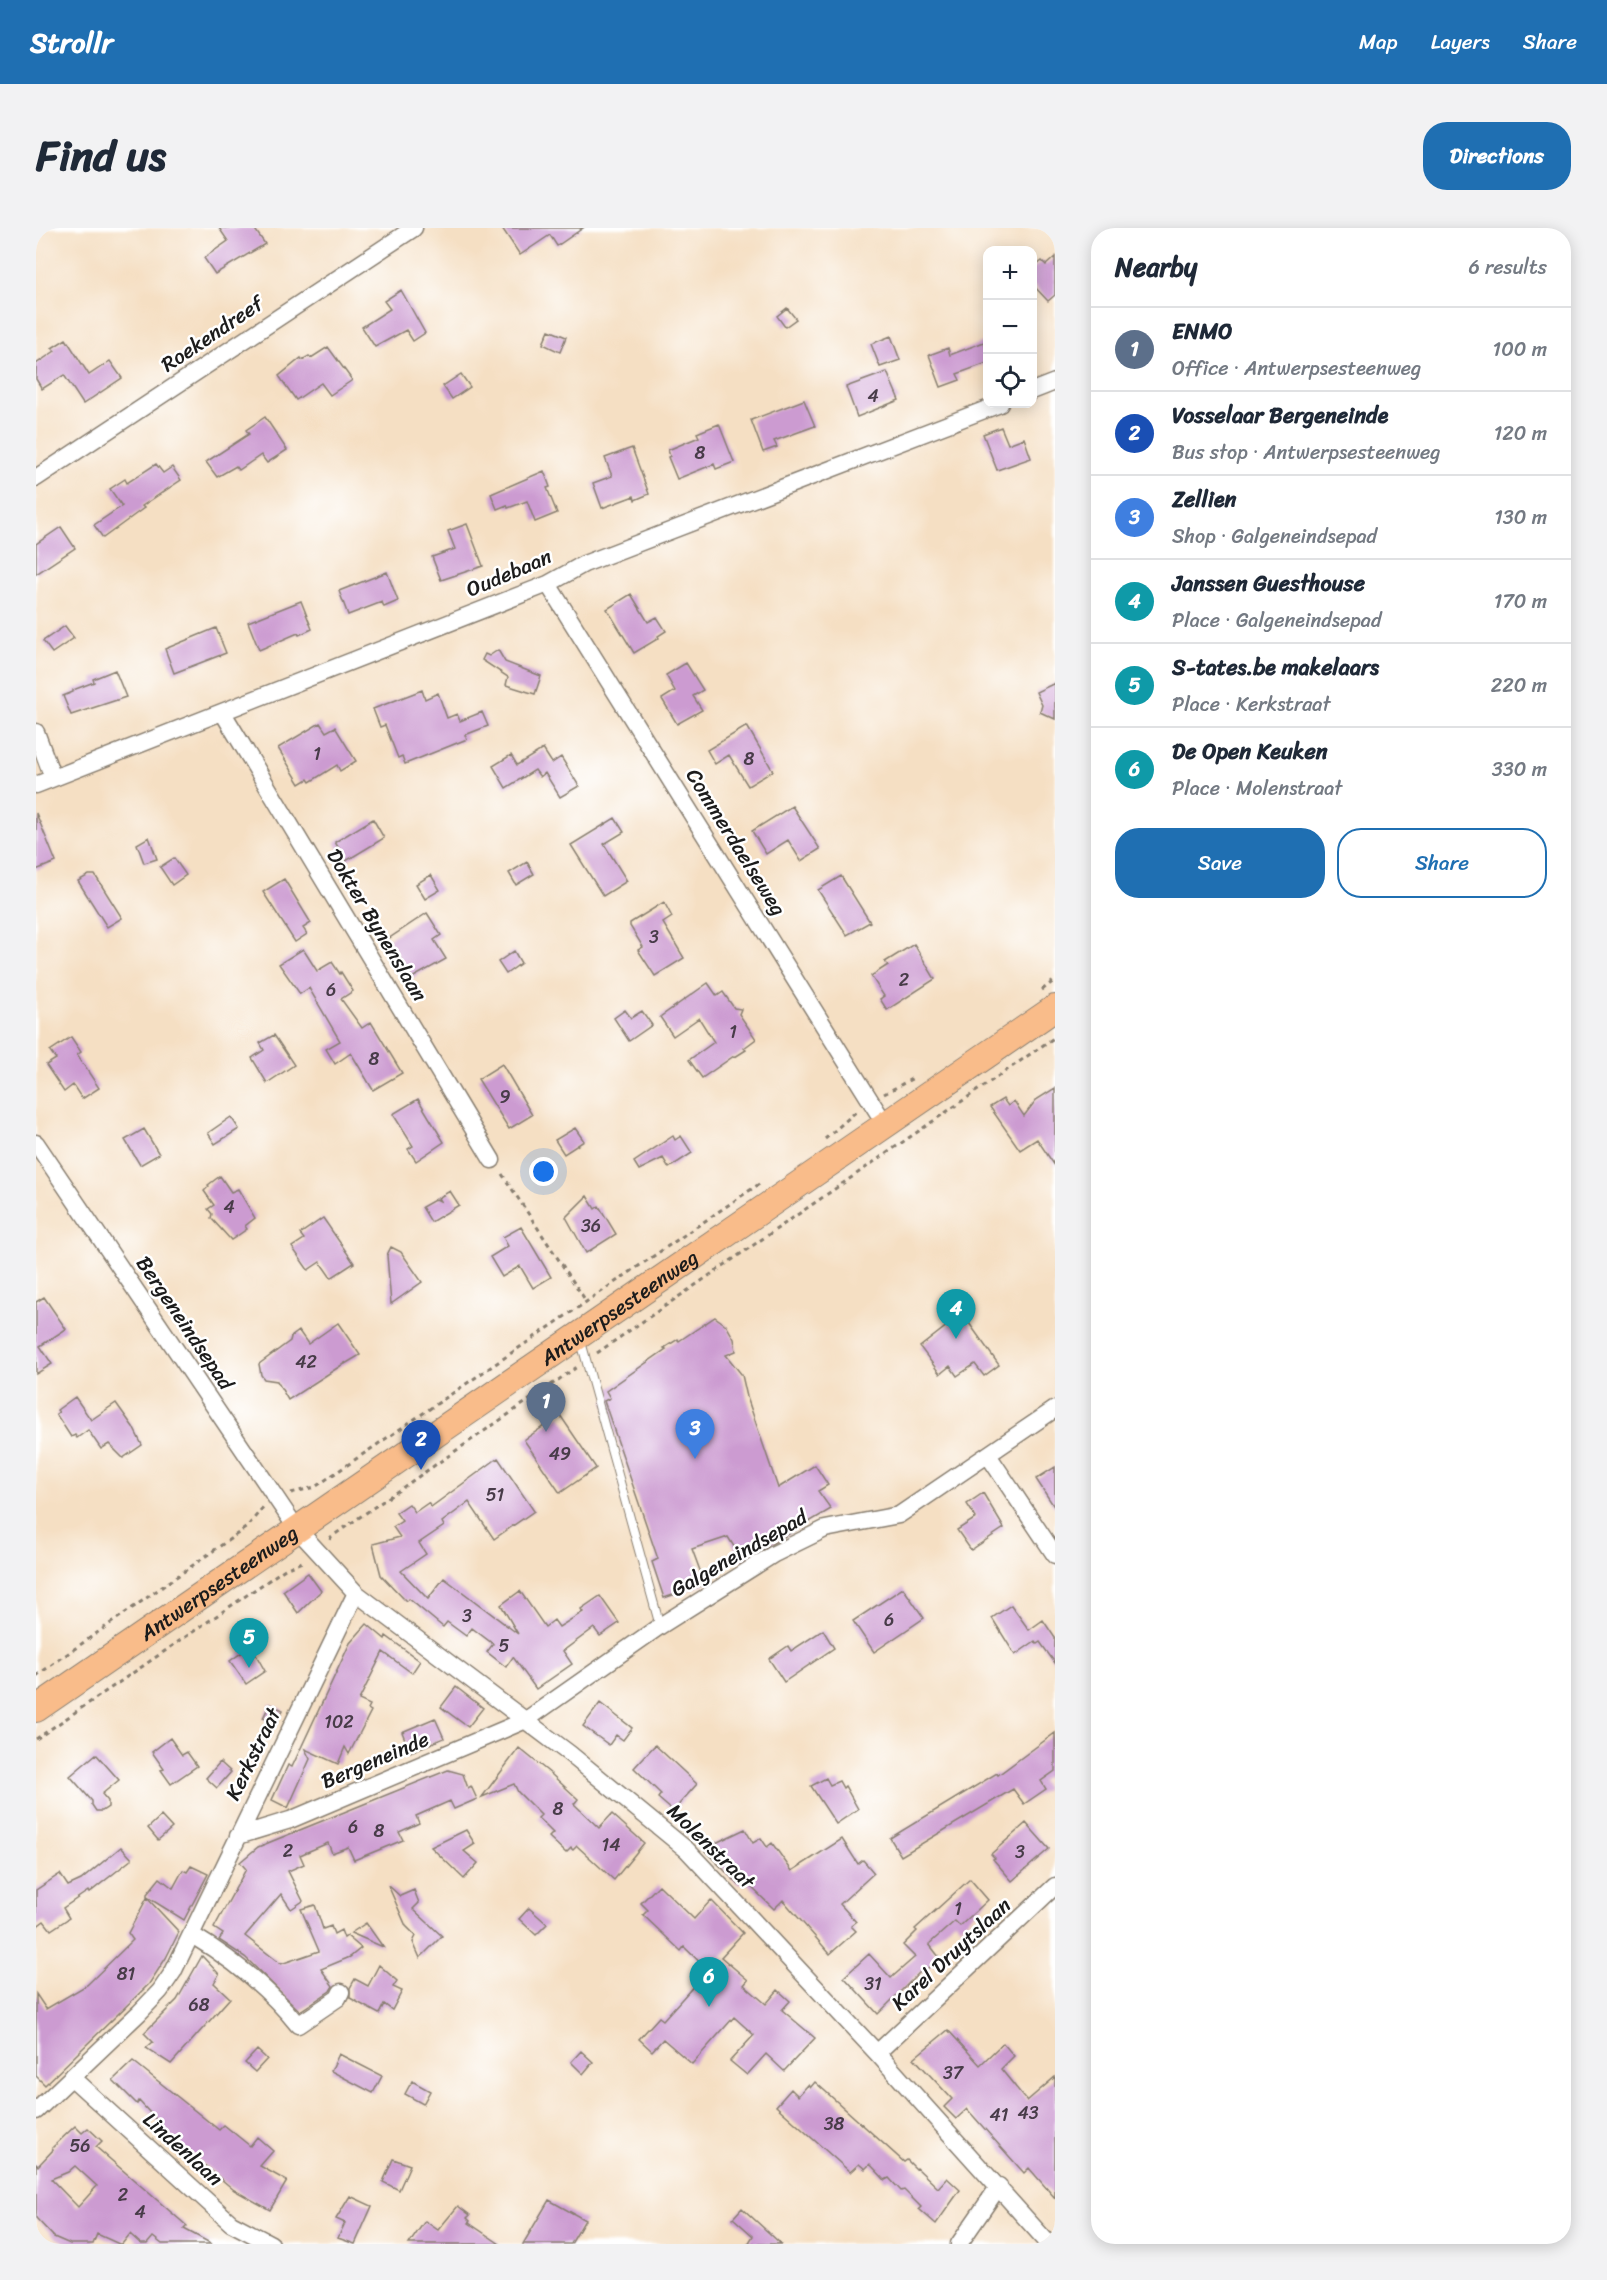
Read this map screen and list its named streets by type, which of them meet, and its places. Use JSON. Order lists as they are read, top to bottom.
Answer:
{
  "streets": {
    "main road": ["Antwerpsesteenweg"],
    "street": [
      "Roekendreef",
      "Oudebaan",
      "Commerdaelseweg",
      "Dokter Bynenslaan",
      "Bergeneindsepad",
      "Galgeneindsepad",
      "Kerkstraat",
      "Bergeneinde",
      "Molenstraat",
      "Karel Druytslaan",
      "Lindenlaan"
    ]
  },
  "crossings": [
    ["Oudebaan", "Commerdaelseweg"],
    ["Oudebaan", "Dokter Bynenslaan"],
    ["Commerdaelseweg", "Antwerpsesteenweg"],
    ["Antwerpsesteenweg", "Bergeneindsepad"],
    ["Antwerpsesteenweg", "Molenstraat"],
    ["Bergeneindsepad", "Molenstraat"],
    ["Galgeneindsepad", "Bergeneinde"],
    ["Galgeneindsepad", "Molenstraat"],
    ["Kerkstraat", "Bergeneinde"],
    ["Kerkstraat", "Molenstraat"],
    ["Kerkstraat", "Lindenlaan"],
    ["Bergeneinde", "Molenstraat"],
    ["Molenstraat", "Karel Druytslaan"]
  ],
  "house_numbers": [
    "4",
    "8",
    "1",
    "8",
    "3",
    "2",
    "6",
    "1",
    "8",
    "9",
    "4",
    "36",
    "42",
    "49",
    "51",
    "3",
    "6",
    "5",
    "102",
    "8",
    "6",
    "8",
    "14",
    "2",
    "3",
    "1",
    "81",
    "31",
    "68",
    "37",
    "43",
    "41",
    "38",
    "56",
    "2",
    "4"
  ],
  "page": {
    "header": "Strollr",
    "nav": ["Map", "Layers", "Share"],
    "title": "Find us",
    "buttons": [
      "Directions",
      ["Save", "Share"]
    ],
    "heading": ["Nearby", "6 results"],
    "map_buttons": ["+", "−"],
    "list": [
      {
        "mark": "1",
        "name": "ENMO",
        "note": "Office · Antwerpsesteenweg",
        "value": "100 m"
      },
      {
        "mark": "2",
        "name": "Vosselaar Bergeneinde",
        "note": "Bus stop · Antwerpsesteenweg",
        "value": "120 m"
      },
      {
        "mark": "3",
        "name": "Zellien",
        "note": "Shop · Galgeneindsepad",
        "value": "130 m"
      },
      {
        "mark": "4",
        "name": "Janssen Guesthouse",
        "note": "Place · Galgeneindsepad",
        "value": "170 m"
      },
      {
        "mark": "5",
        "name": "S-tates.be makelaars",
        "note": "Place · Kerkstraat",
        "value": "220 m"
      },
      {
        "mark": "6",
        "name": "De Open Keuken",
        "note": "Place · Molenstraat",
        "value": "330 m"
      }
    ],
    "pins": [
      "4",
      "1",
      "3",
      "2",
      "5",
      "6"
    ]
  }
}
